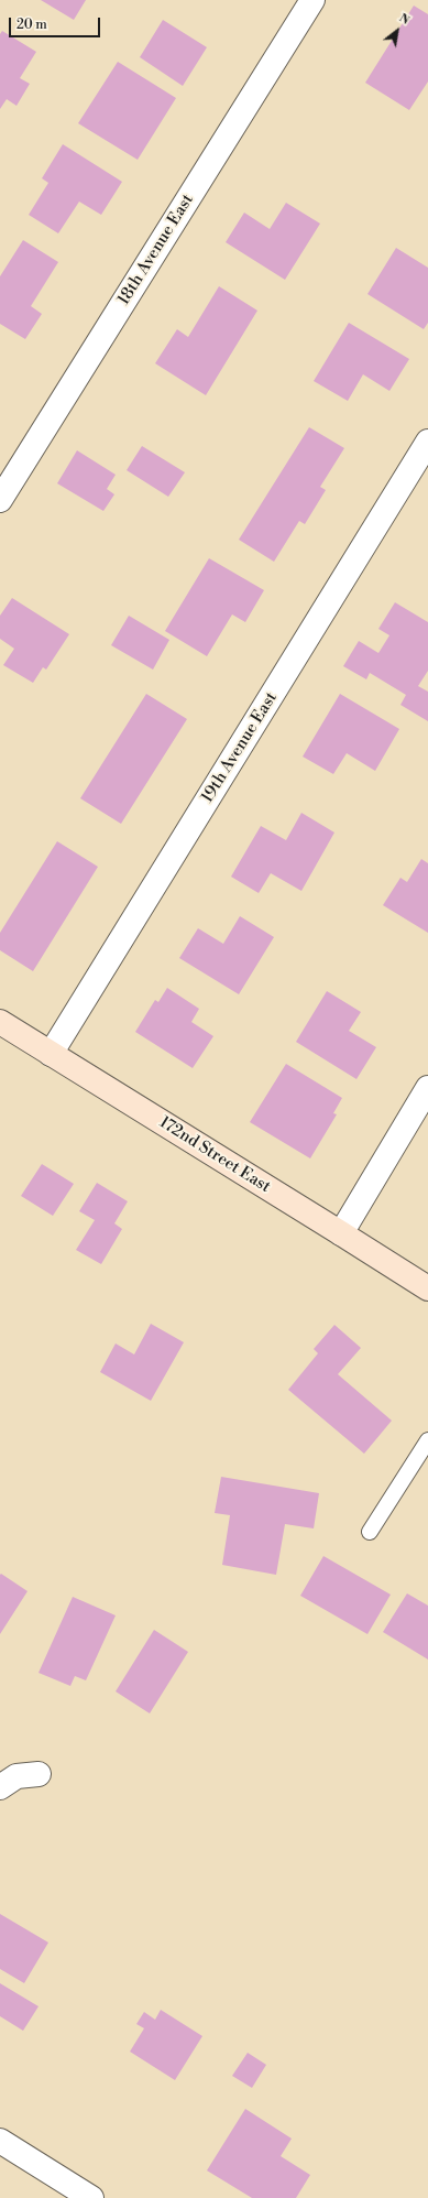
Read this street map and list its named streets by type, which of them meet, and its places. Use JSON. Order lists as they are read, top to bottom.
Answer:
{
  "streets": {
    "street": ["18th Avenue East", "19th Avenue East", "172nd Street East"]
  },
  "crossings": [
    ["19th Avenue East", "172nd Street East"]
  ],
  "scale_bar": "20 m",
  "north": "top right"
}
